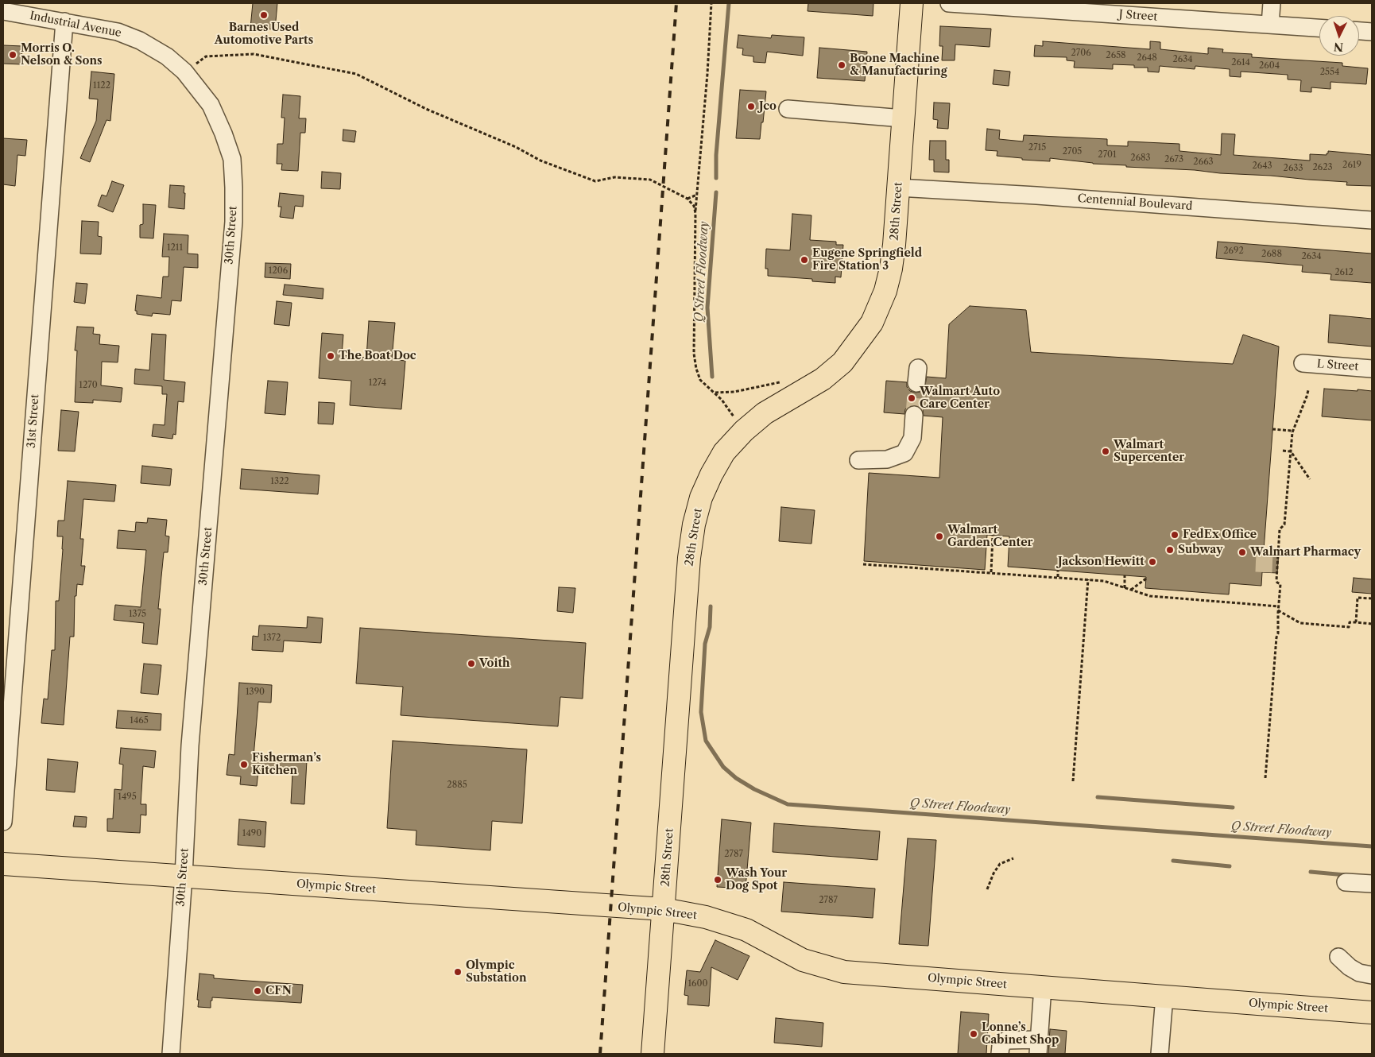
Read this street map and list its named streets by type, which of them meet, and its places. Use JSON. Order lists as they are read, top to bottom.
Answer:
{
  "streets": {
    "main road": ["28th Street", "Olympic Street"],
    "street": [
      "J Street",
      "Industrial Avenue",
      "Centennial Boulevard",
      "30th Street",
      "L Street",
      "31st Street"
    ]
  },
  "crossings": [
    ["Industrial Avenue", "30th Street"],
    ["Industrial Avenue", "31st Street"],
    ["Centennial Boulevard", "28th Street"],
    ["28th Street", "Olympic Street"],
    ["30th Street", "Olympic Street"]
  ],
  "water": ["Q Street Floodway"],
  "places": [
    "Barnes Used Automotive Parts",
    "Morris O. Nelson & Sons",
    "Boone Machine & Manufacturing",
    "Jco",
    "Eugene Springfield Fire Station 3",
    "The Boat Doc",
    "Walmart Auto Care Center",
    "Walmart Supercenter",
    "FedEx Office",
    "Walmart Garden Center",
    "Subway",
    "Walmart Pharmacy",
    "Jackson Hewitt",
    "Voith",
    "Fisherman’s Kitchen",
    "Wash Your Dog Spot",
    "Olympic Substation",
    "CFN",
    "Lonne’s Cabinet Shop"
  ],
  "house_numbers": [
    "2706",
    "2658",
    "2648",
    "2634",
    "2614",
    "2604",
    "2554",
    "1122",
    "2715",
    "2705",
    "2701",
    "2683",
    "2673",
    "2663",
    "2619",
    "2643",
    "2623",
    "2633",
    "1211",
    "2692",
    "2688",
    "2634",
    "1206",
    "2612",
    "1274",
    "1270",
    "1322",
    "1375",
    "1372",
    "1390",
    "1465",
    "2885",
    "1495",
    "1490",
    "2787",
    "2787",
    "1600"
  ],
  "north": "bottom"
}
